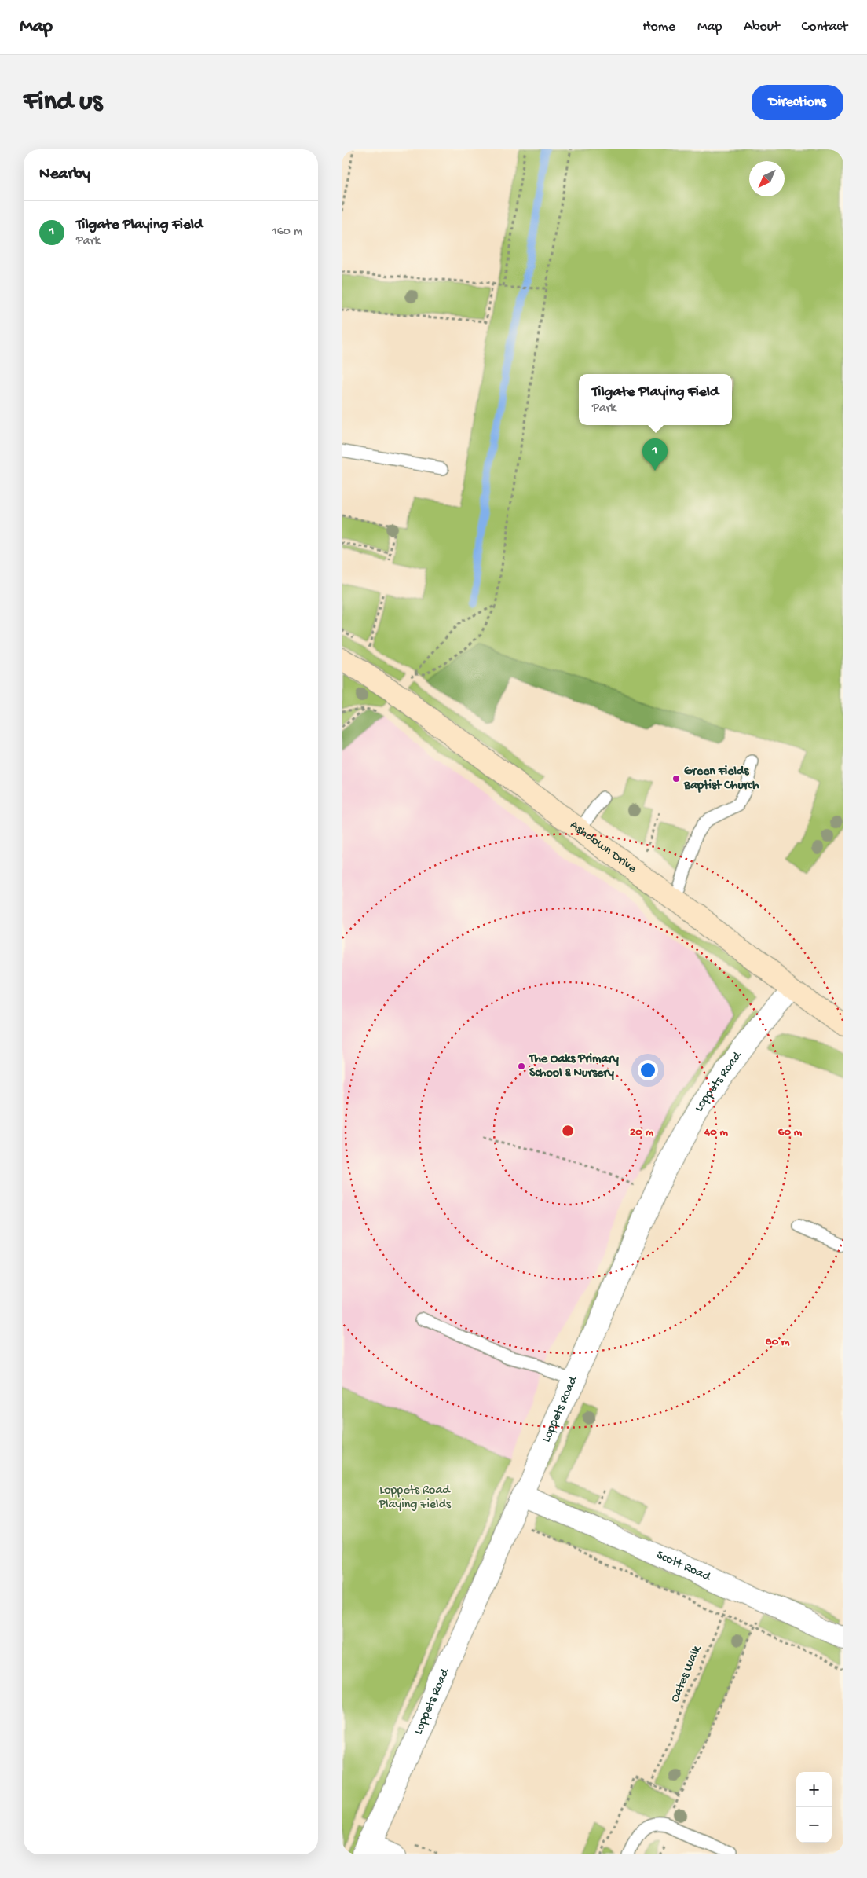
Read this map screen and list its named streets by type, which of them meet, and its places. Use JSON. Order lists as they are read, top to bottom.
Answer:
{
  "streets": {
    "street": ["Ashdown Drive", "Loppets Road", "Scott Road"],
    "path": ["Oates Walk"]
  },
  "crossings": [
    ["Ashdown Drive", "Loppets Road"],
    ["Loppets Road", "Scott Road"],
    ["Scott Road", "Oates Walk"]
  ],
  "parks": ["Loppets Road Playing Fields"],
  "places": ["Green Fields Baptist Church", "The Oaks Primary School & Nursery"],
  "north": "bottom left",
  "page": {
    "header": "Map",
    "nav": [
      "Home",
      "Map",
      "About",
      "Contact"
    ],
    "buttons": "Directions",
    "title": "Find us",
    "heading": "Nearby",
    "list": [
      {
        "mark": "1",
        "name": "Tilgate Playing Field",
        "note": "Park",
        "value": "160 m"
      }
    ],
    "popup": ["Tilgate Playing Field", "Park"],
    "pins": "1",
    "map_buttons": ["+", "−"]
  },
  "rings": [
    "20 m",
    "40 m",
    "60 m",
    "80 m"
  ]
}
